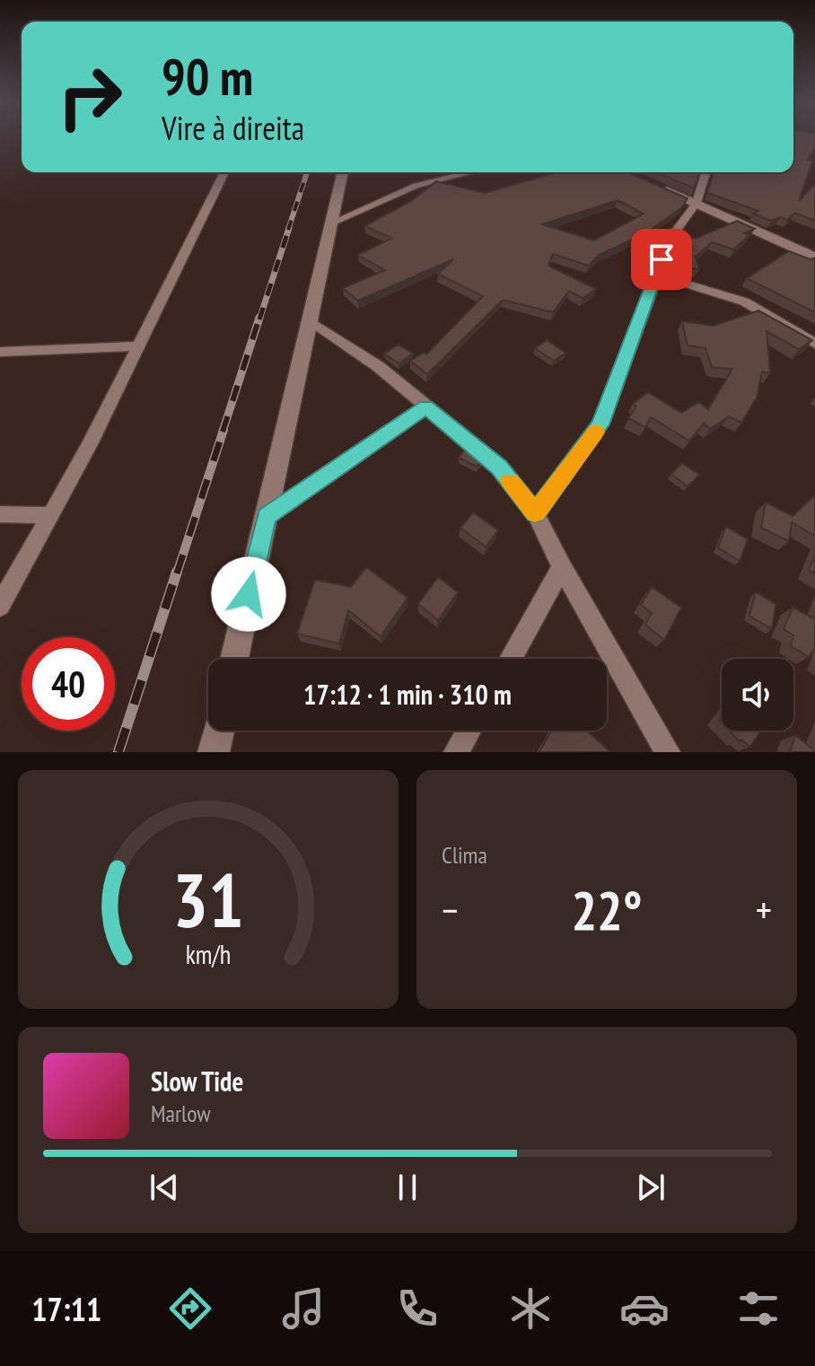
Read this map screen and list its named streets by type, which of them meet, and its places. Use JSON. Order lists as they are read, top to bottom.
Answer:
{
  "page": {
    "turn": ["90 m", "Vire à direita"],
    "limit": "40",
    "trip": "17:12 · 1 min · 310 m",
    "tile": "Clima",
    "heat": ["−", "22°", "+"],
    "song": ["Slow Tide", "Marlow"],
    "tabs": "17:11",
    "gauge": ["31", "km/h"]
  }
}
